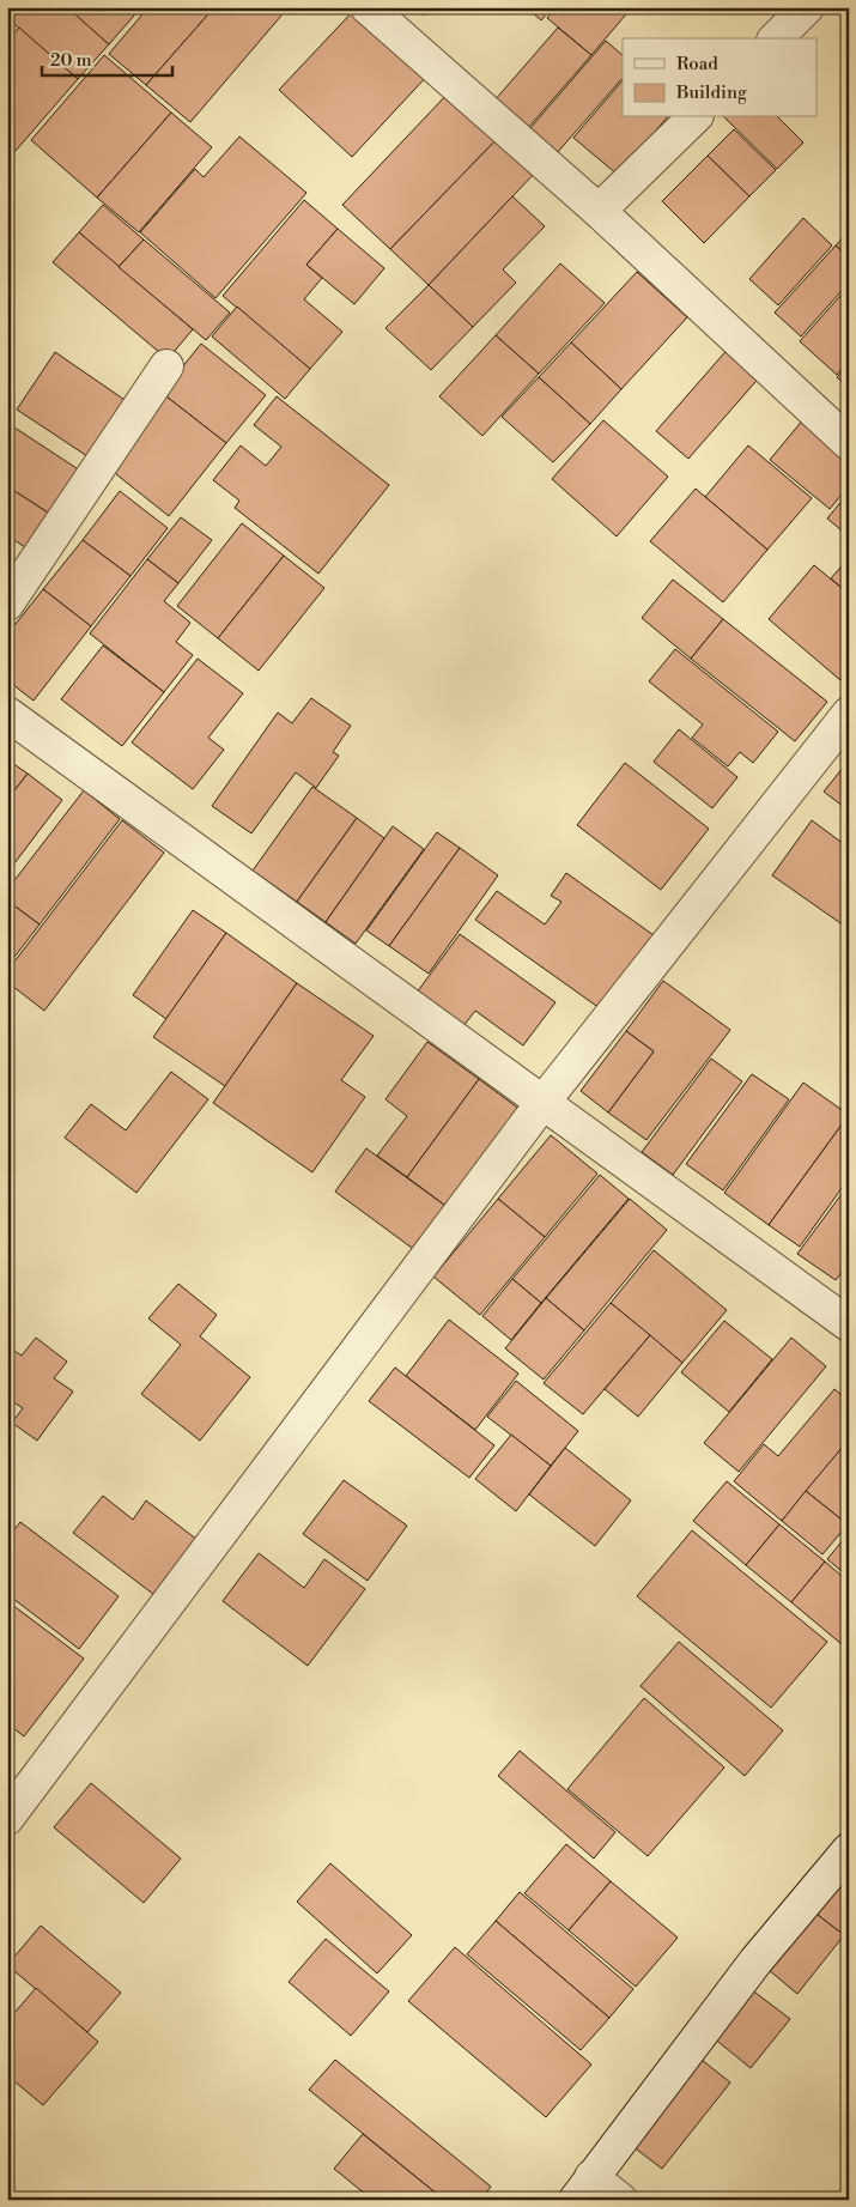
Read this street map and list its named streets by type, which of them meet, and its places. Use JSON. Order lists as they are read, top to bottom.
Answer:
{
  "legend": ["Road", "Building"],
  "scale_bar": "20 m"
}
